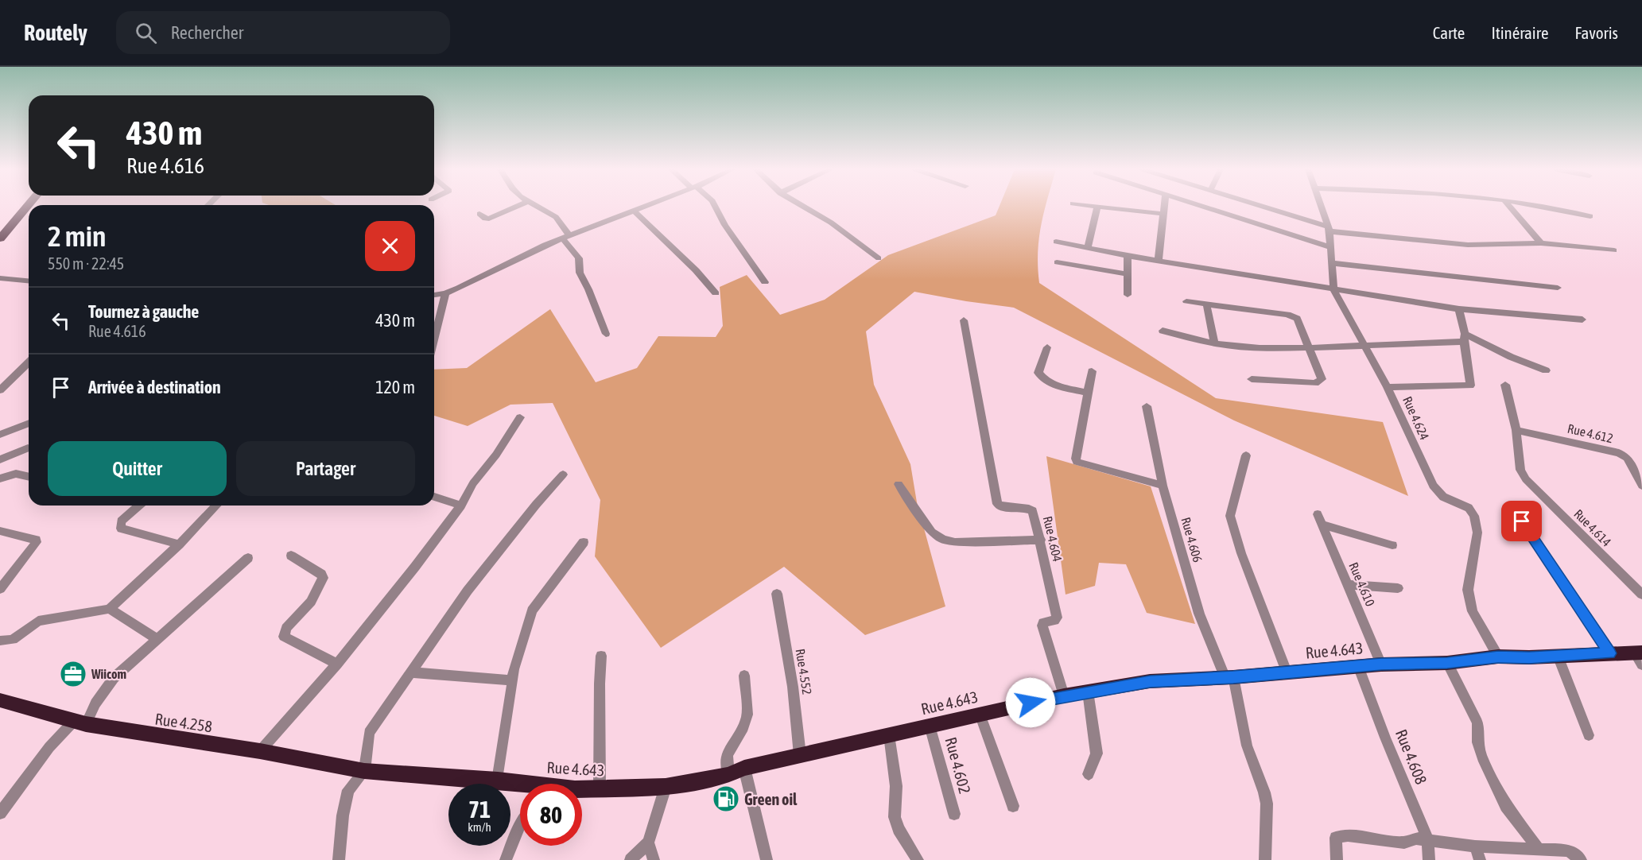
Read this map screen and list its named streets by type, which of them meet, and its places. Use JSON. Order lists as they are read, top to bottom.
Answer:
{
  "streets": {
    "highway": ["Rue 4.643", "Rue 4.258"],
    "street": [
      "Rue 4.624",
      "Rue 4.612",
      "Rue 4.614",
      "Rue 4.604",
      "Rue 4.606",
      "Rue 4.610",
      "Rue 4.552",
      "Rue 4.608",
      "Rue 4.602"
    ]
  },
  "crossings": [
    ["Rue 4.624", "Rue 4.643"],
    ["Rue 4.612", "Rue 4.614"],
    ["Rue 4.604", "Rue 4.643"],
    ["Rue 4.606", "Rue 4.643"],
    ["Rue 4.610", "Rue 4.643"],
    ["Rue 4.643", "Rue 4.552"],
    ["Rue 4.643", "Rue 4.258"],
    ["Rue 4.643", "Rue 4.608"],
    ["Rue 4.643", "Rue 4.602"]
  ],
  "places": {
    "office": ["Wiicom"],
    "fuel station": ["Green oil"]
  },
  "page": {
    "header": "Routely",
    "search": "Rechercher",
    "nav": ["Carte", "Itinéraire", "Favoris"],
    "turn": ["430 m", "Rue 4.616"],
    "heading": ["2 min", "550 m · 22:45"],
    "list": [
      {
        "name": "Tournez à gauche",
        "note": "Rue 4.616",
        "value": "430 m"
      },
      {
        "name": "Arrivée à destination",
        "value": "120 m"
      }
    ],
    "buttons": ["Quitter", "Partager"],
    "speed": "71 km/h",
    "limit": "80"
  }
}
